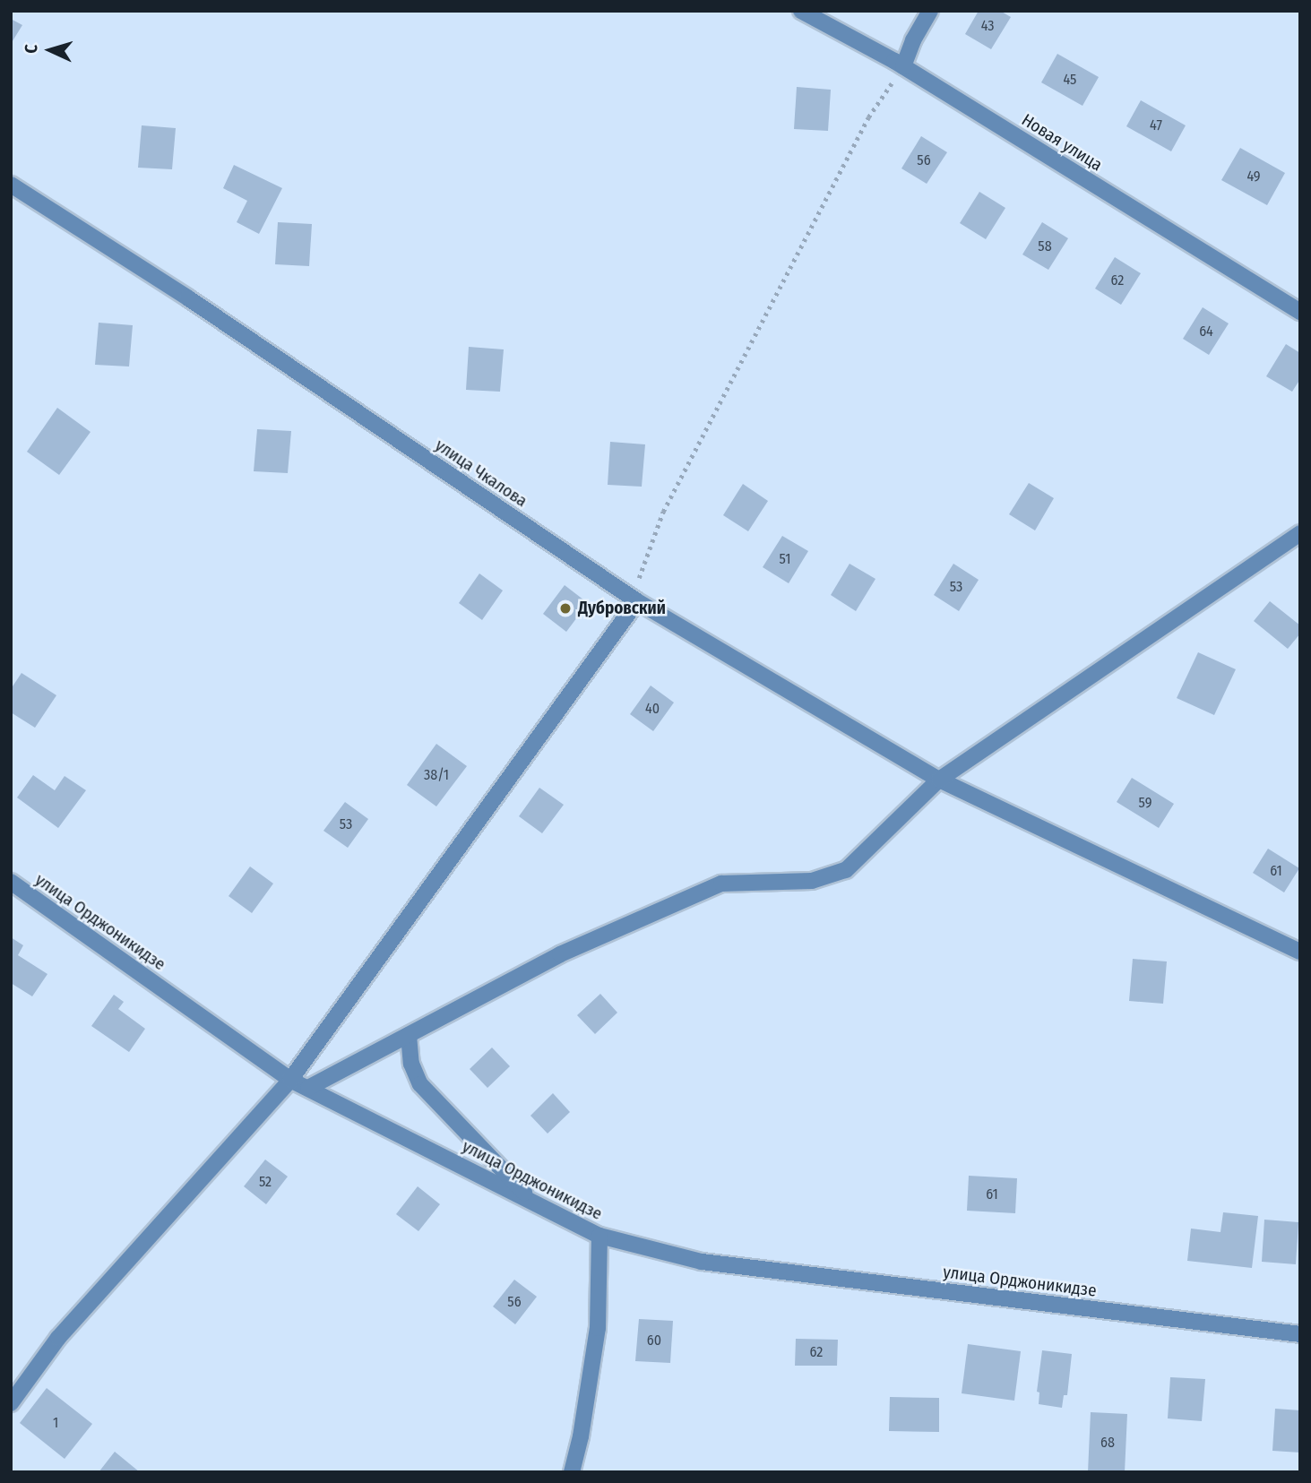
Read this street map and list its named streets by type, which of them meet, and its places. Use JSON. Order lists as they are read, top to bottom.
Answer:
{
  "streets": {
    "street": ["Новая улица", "улица Чкалова", "улица Орджоникидзе"]
  },
  "places": ["Дубровский"],
  "house_numbers": [
    "43",
    "45",
    "47",
    "56",
    "49",
    "58",
    "62",
    "64",
    "51",
    "53",
    "40",
    "38/1",
    "59",
    "53",
    "61",
    "52",
    "61",
    "56",
    "60",
    "62",
    "1",
    "68"
  ],
  "north": "left"
}
